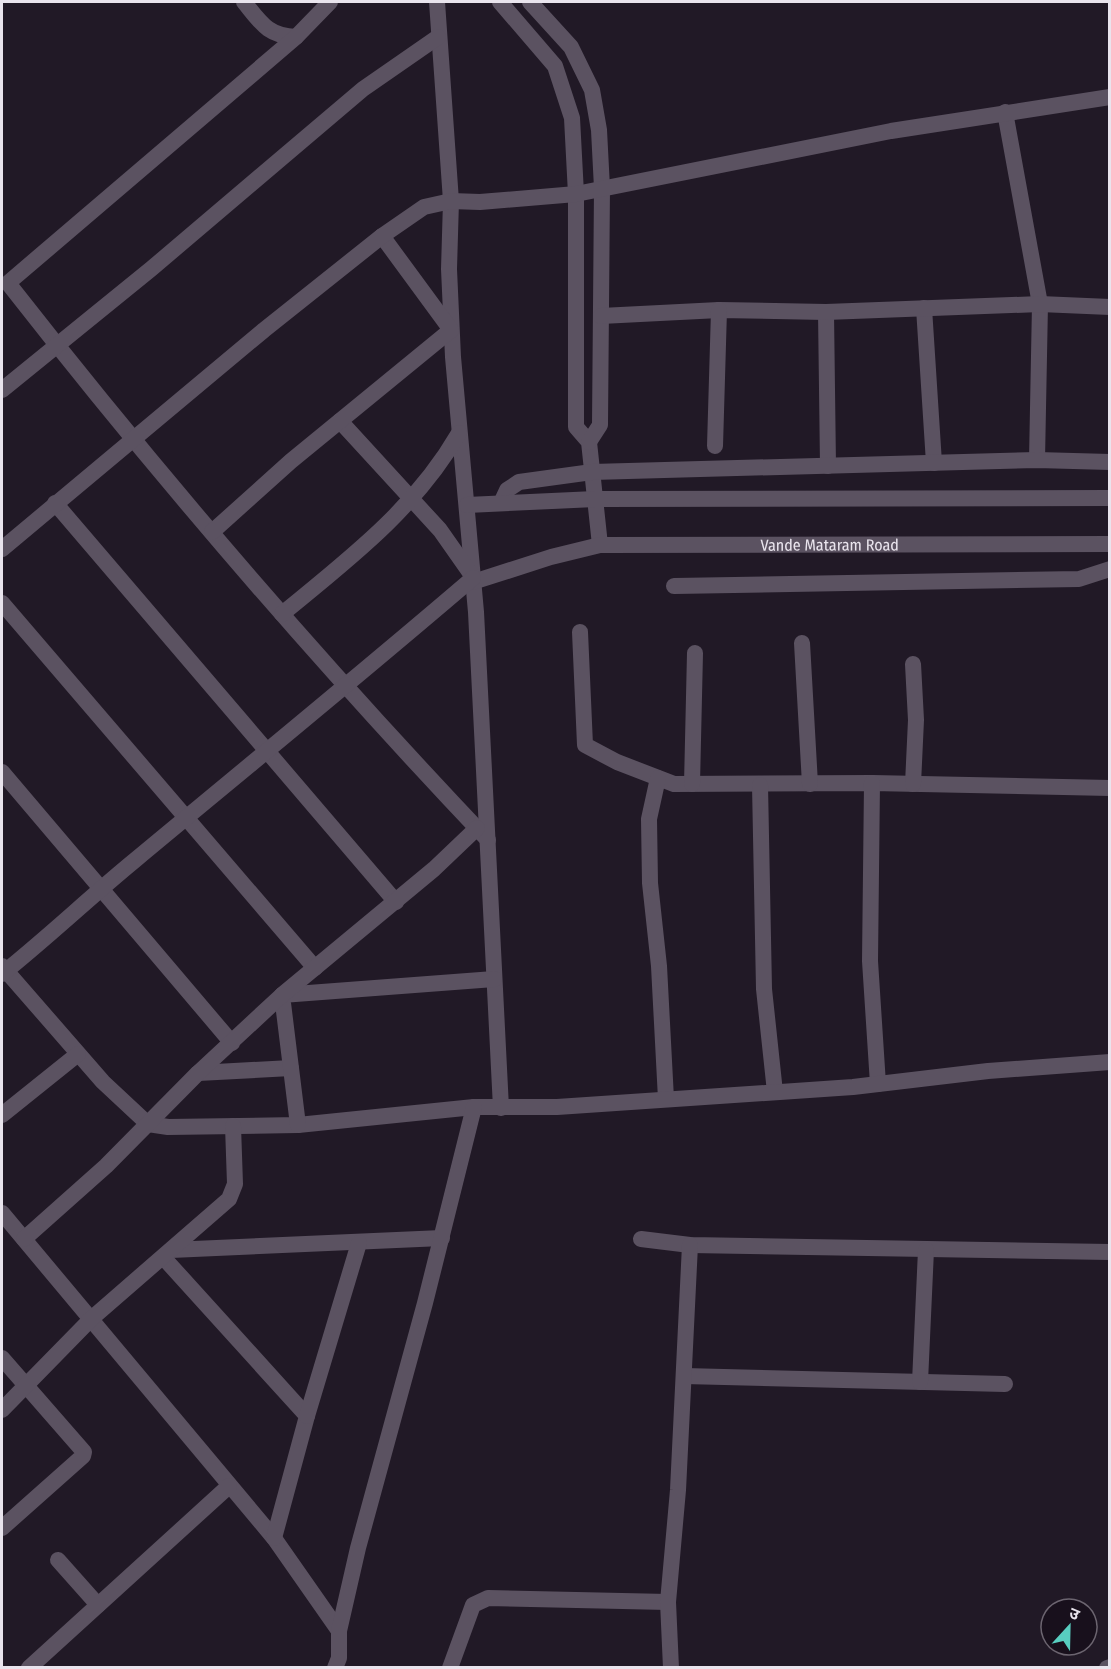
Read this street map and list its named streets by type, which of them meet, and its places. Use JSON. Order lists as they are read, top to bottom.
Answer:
{
  "streets": {
    "street": ["Vande Mataram Road"]
  },
  "north": "top"
}
